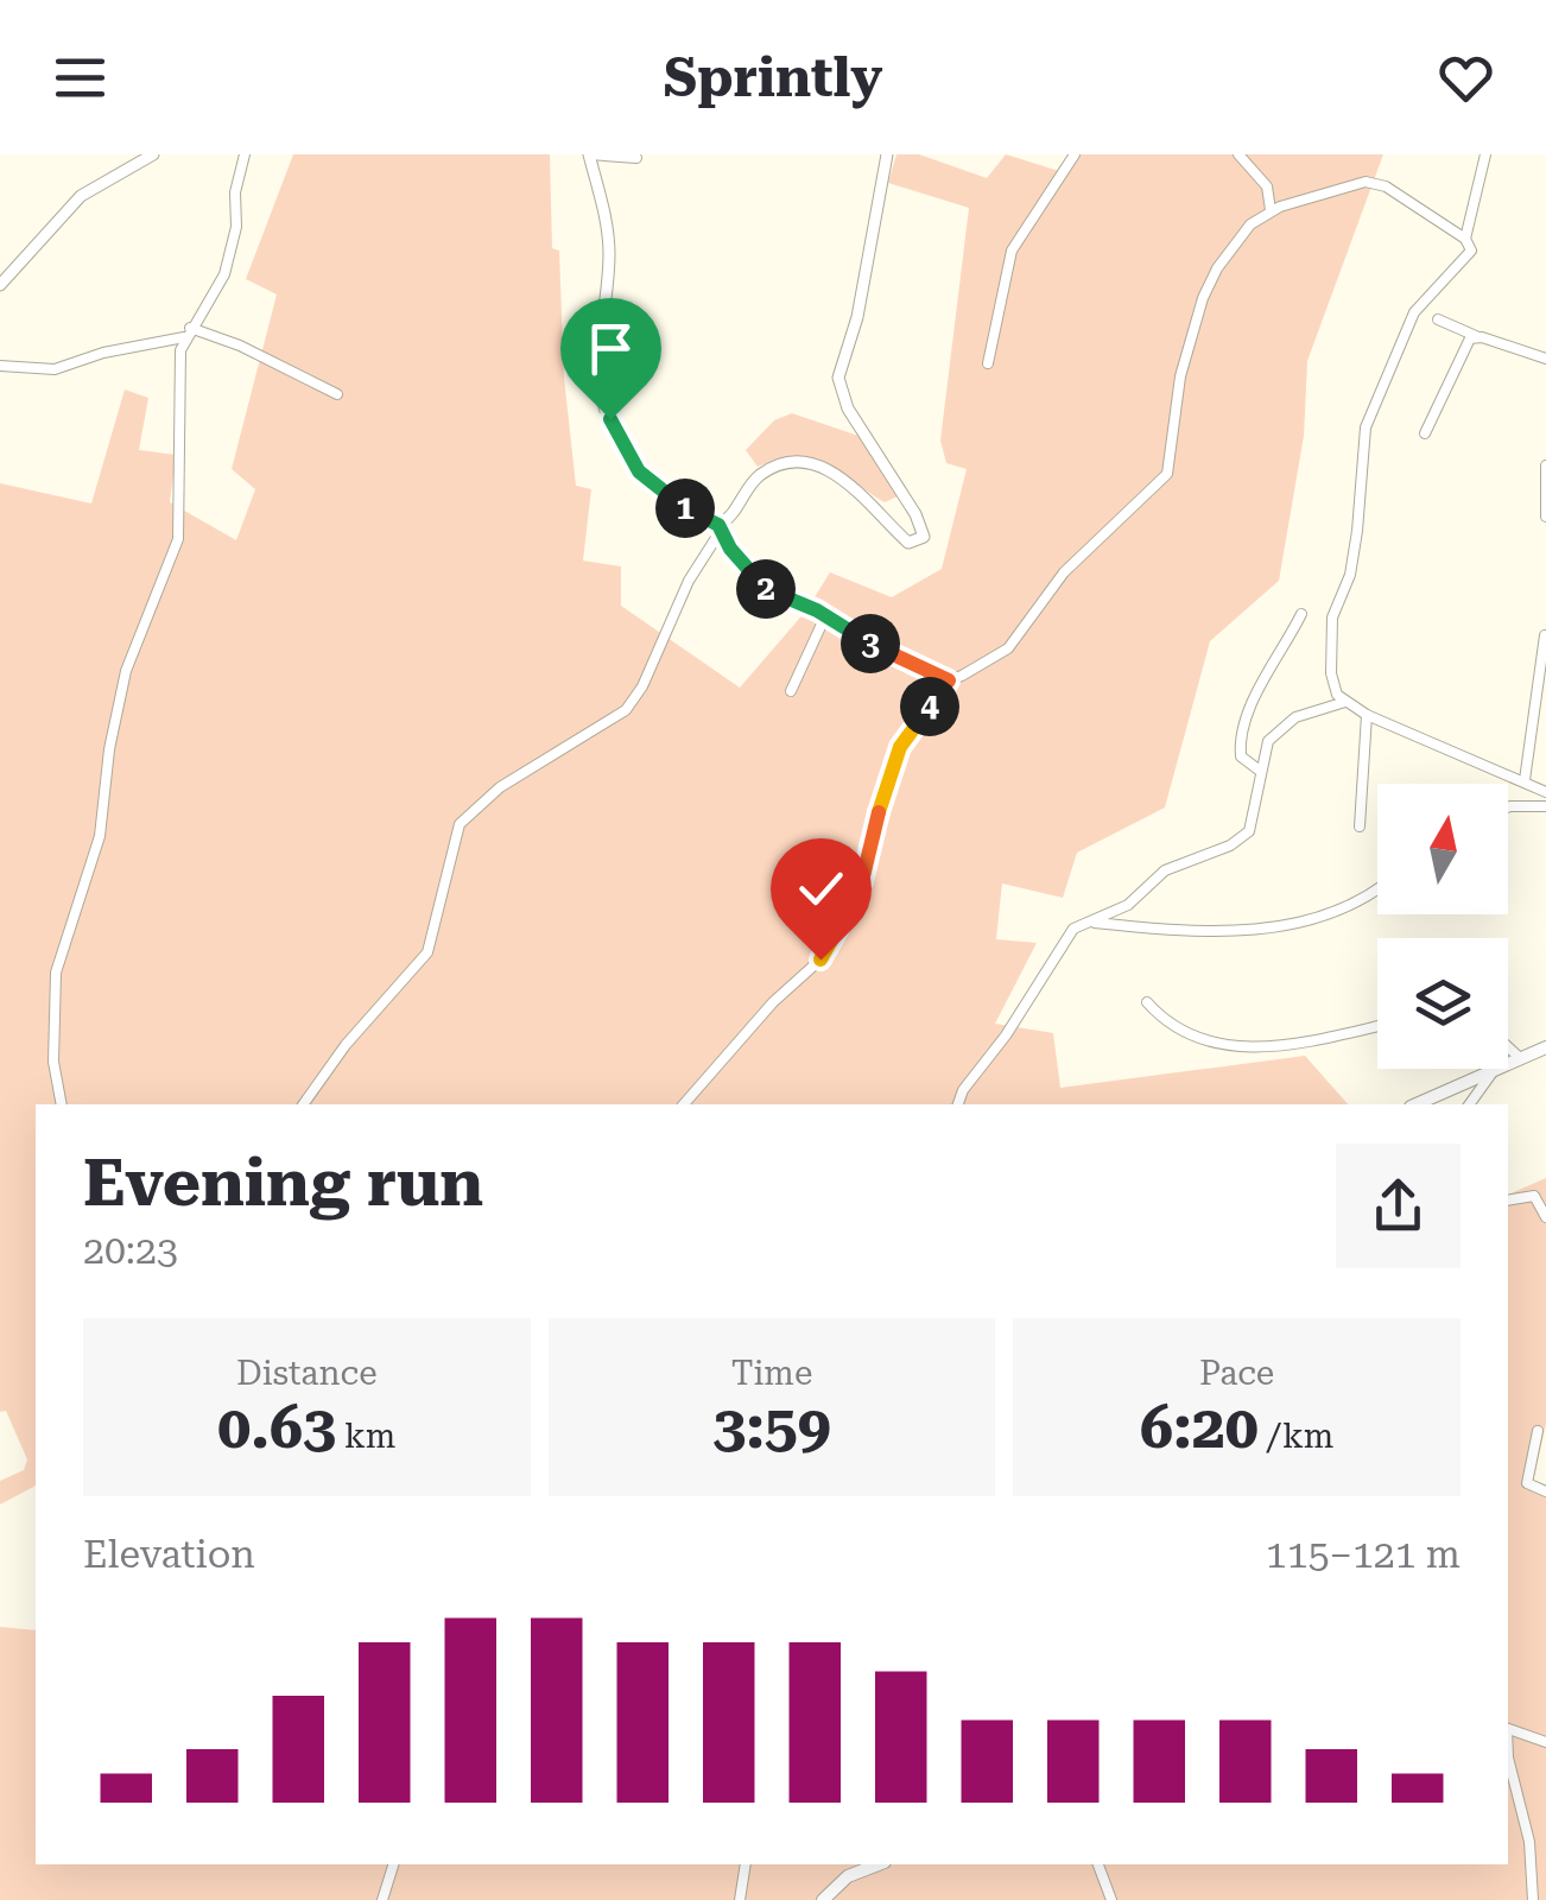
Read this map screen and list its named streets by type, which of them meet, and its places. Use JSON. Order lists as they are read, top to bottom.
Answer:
{
  "north": "top",
  "page": {
    "header": "Sprintly",
    "pins": [
      "1",
      "2",
      "3",
      "4"
    ],
    "heading": ["Evening run", "20:23"],
    "stats": [
      ["Distance", "0.63 km"],
      ["Time", "3:59"],
      ["Pace", "6:20 /km"]
    ],
    "chart": ["Elevation", "115–121 m"]
  }
}
